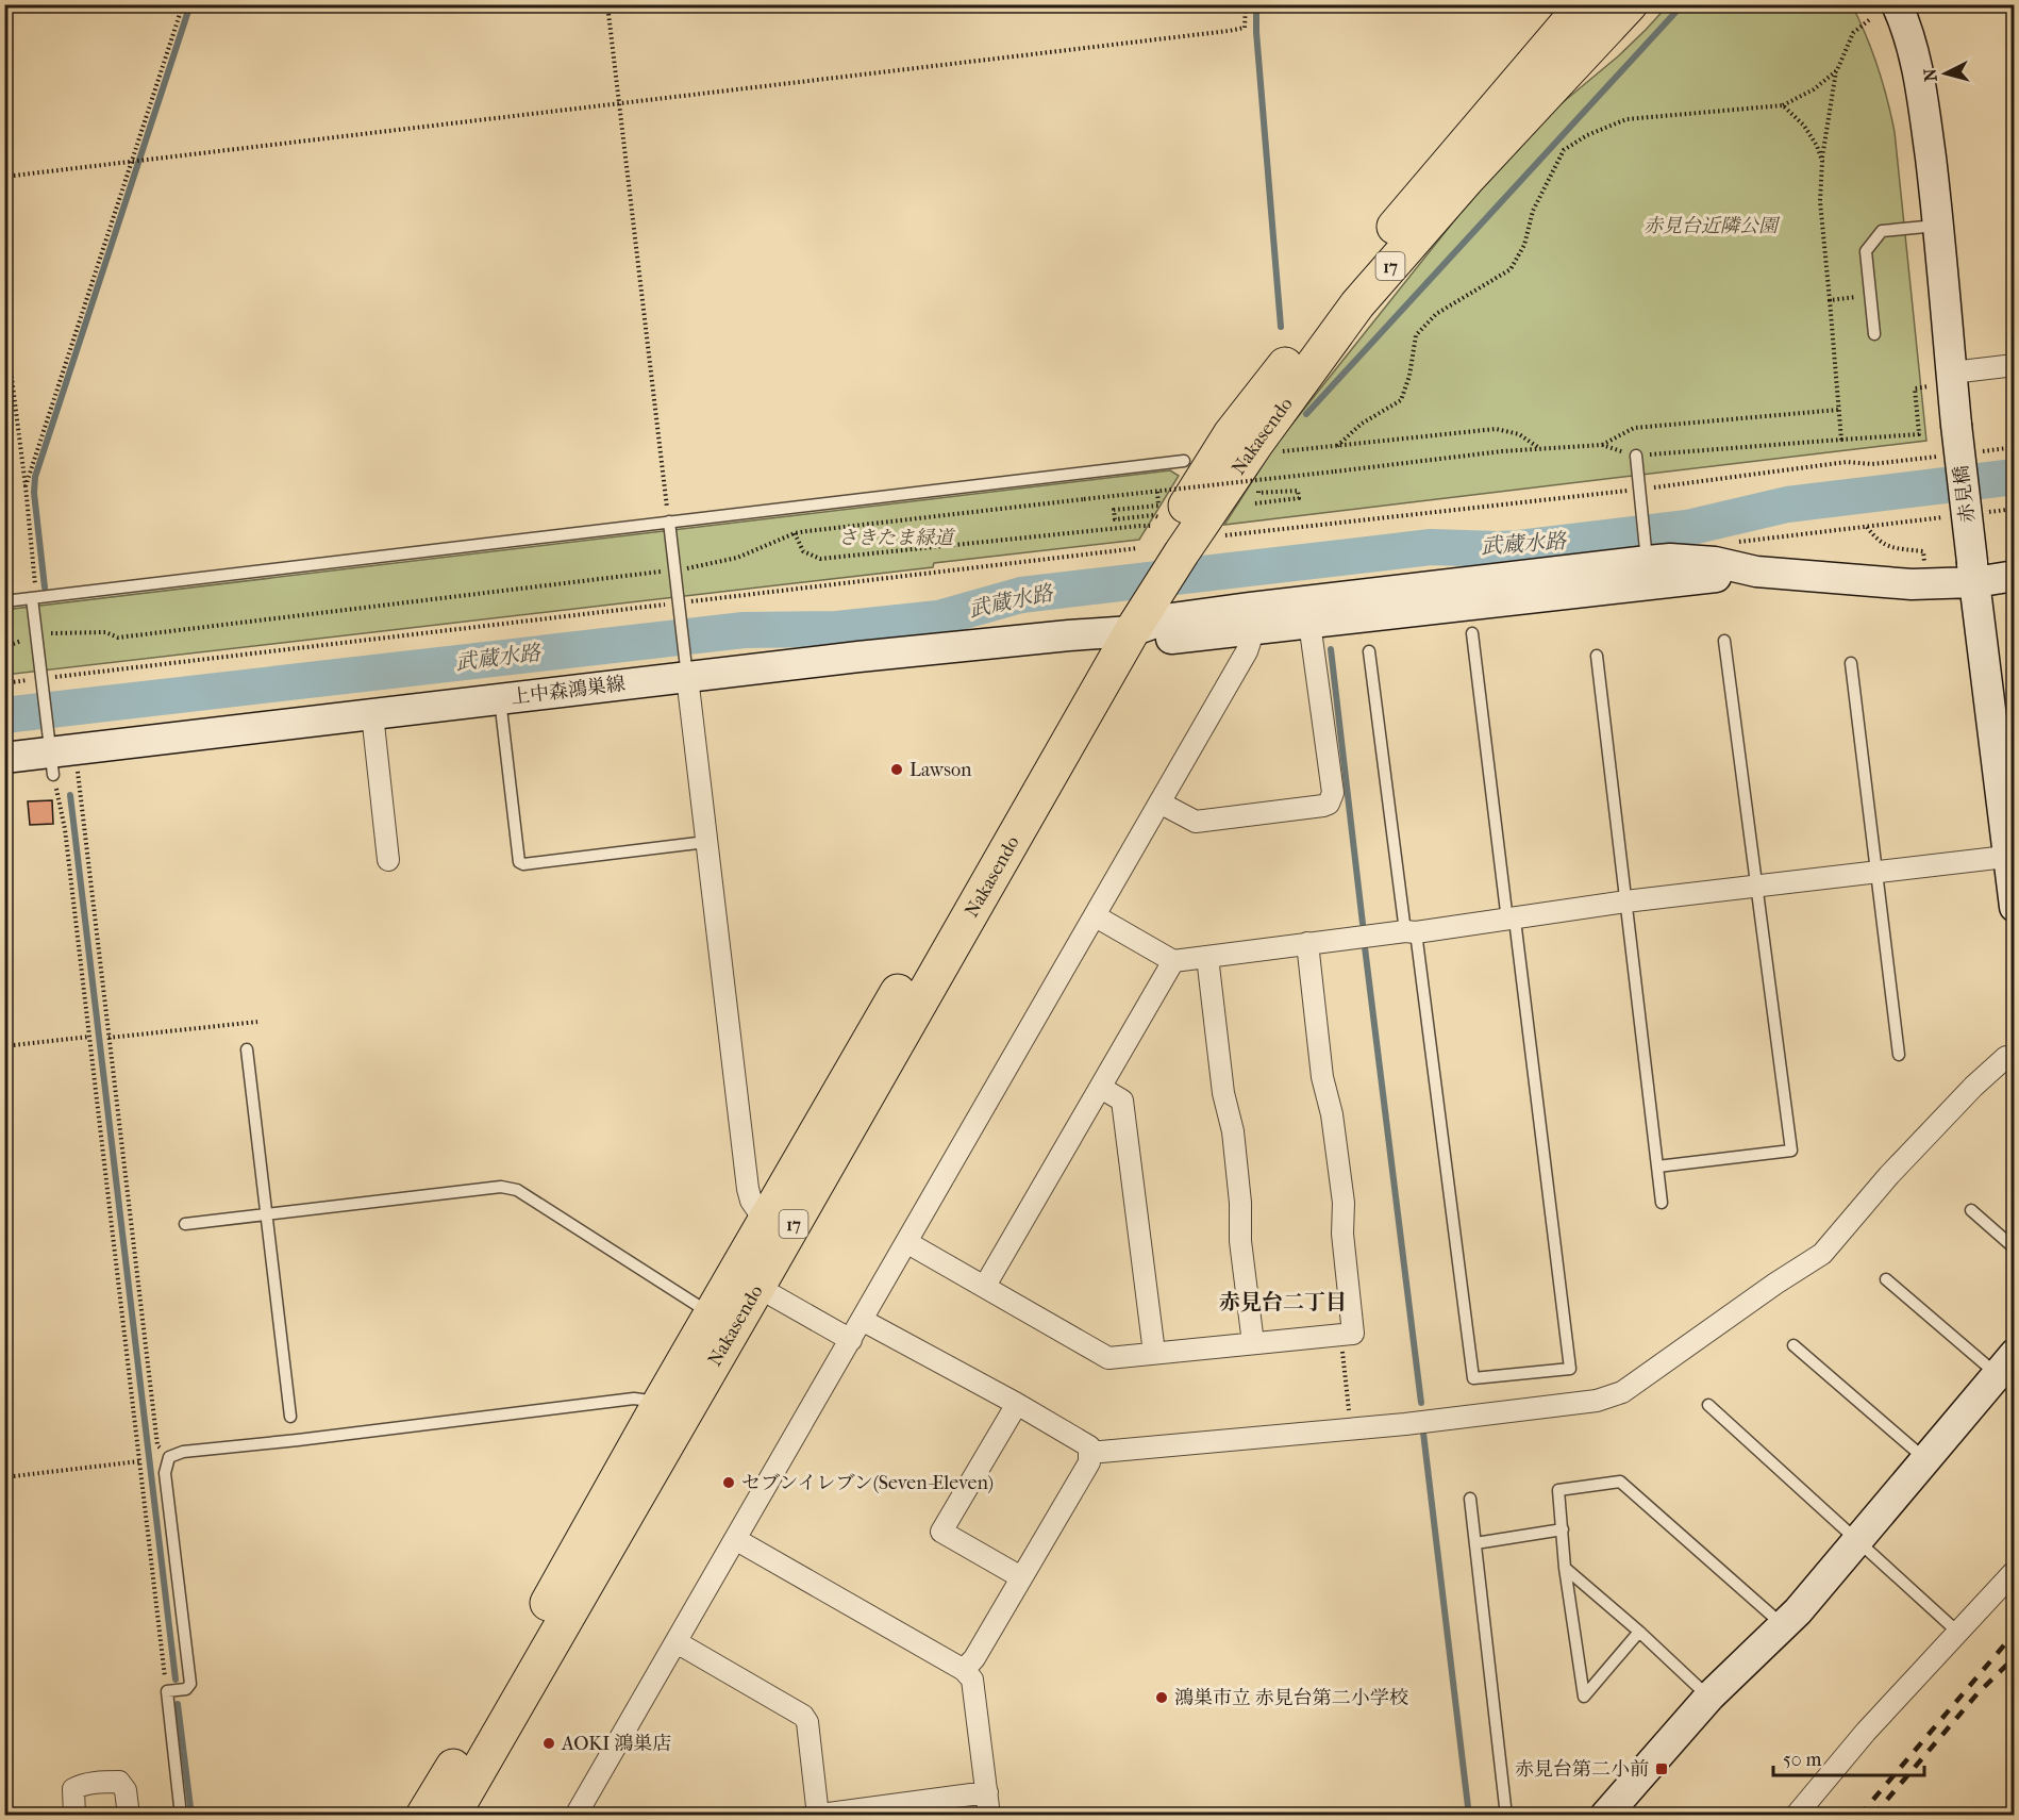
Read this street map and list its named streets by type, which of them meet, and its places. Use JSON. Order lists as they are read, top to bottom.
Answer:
{
  "streets": {
    "highway": ["17", "Nakasendo"],
    "street": ["赤見橋", "上中森鴻巣線"]
  },
  "crossings": [
    ["Nakasendo", "上中森鴻巣線"]
  ],
  "districts": ["赤見台二丁目"],
  "water": ["武蔵水路"],
  "parks": ["赤見台近隣公園", "さきたま緑道"],
  "places": {
    "other": [
      "Lawson",
      "セブンイレブン(Seven-Eleven)",
      "鴻巣市立 赤見台第二小学校",
      "AOKI 鴻巣店"
    ],
    "transit": ["赤見台第二小前"]
  },
  "scale_bar": "50 m",
  "north": "left"
}
